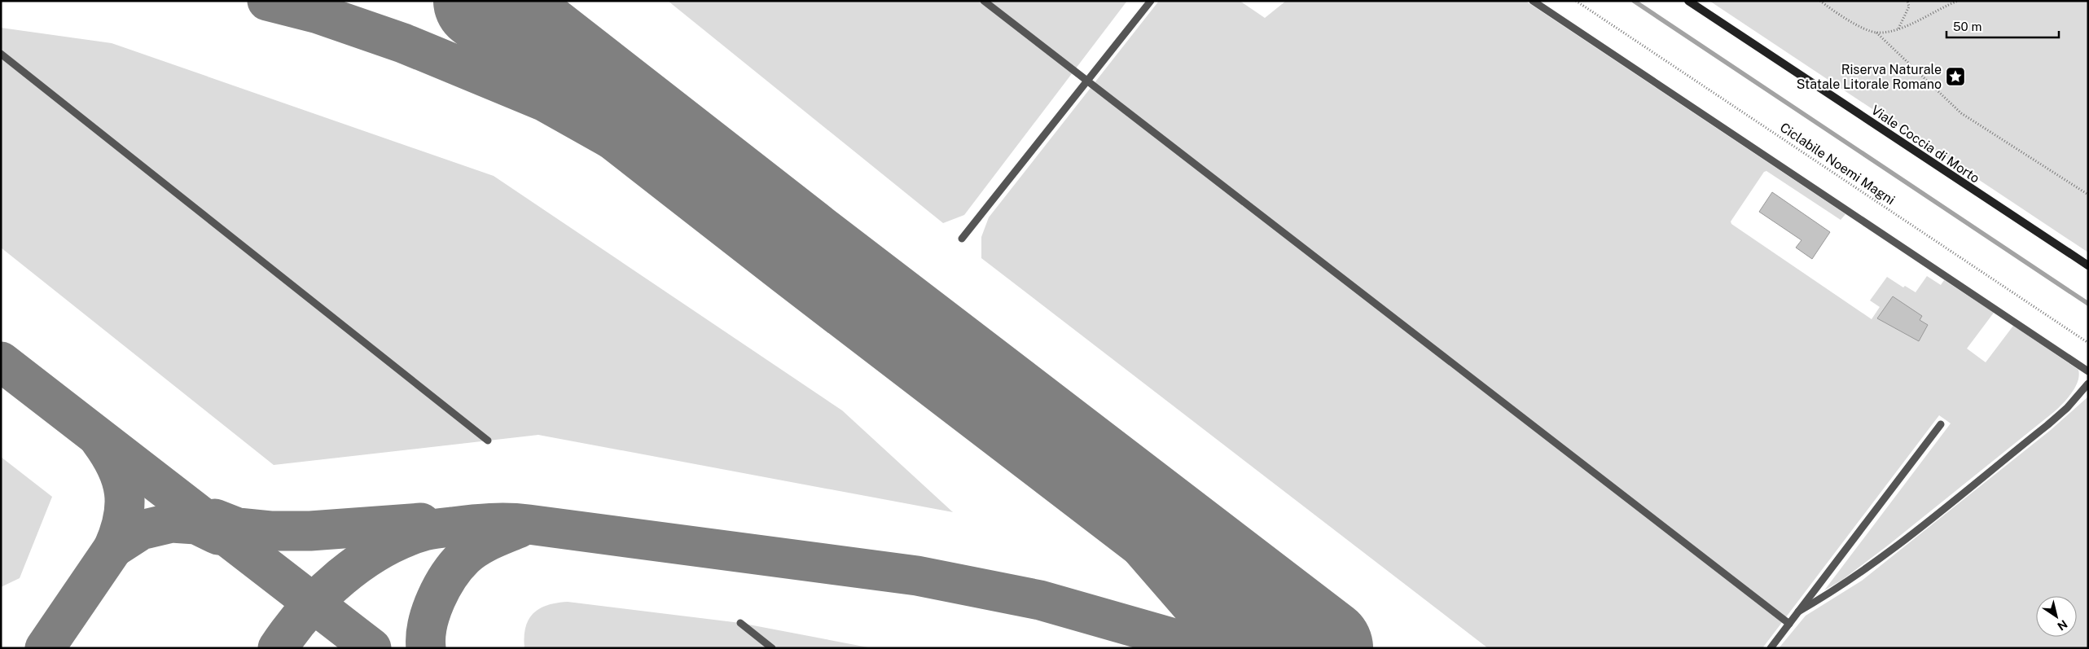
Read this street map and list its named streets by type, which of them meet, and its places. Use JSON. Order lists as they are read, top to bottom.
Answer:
{
  "streets": {
    "street": ["Viale Coccia di Morto"],
    "path": ["Ciclabile Noemi Magni"]
  },
  "places": {
    "place": ["Riserva Naturale Statale Litorale Romano"]
  },
  "scale_bar": "50 m",
  "north": "bottom right"
}
